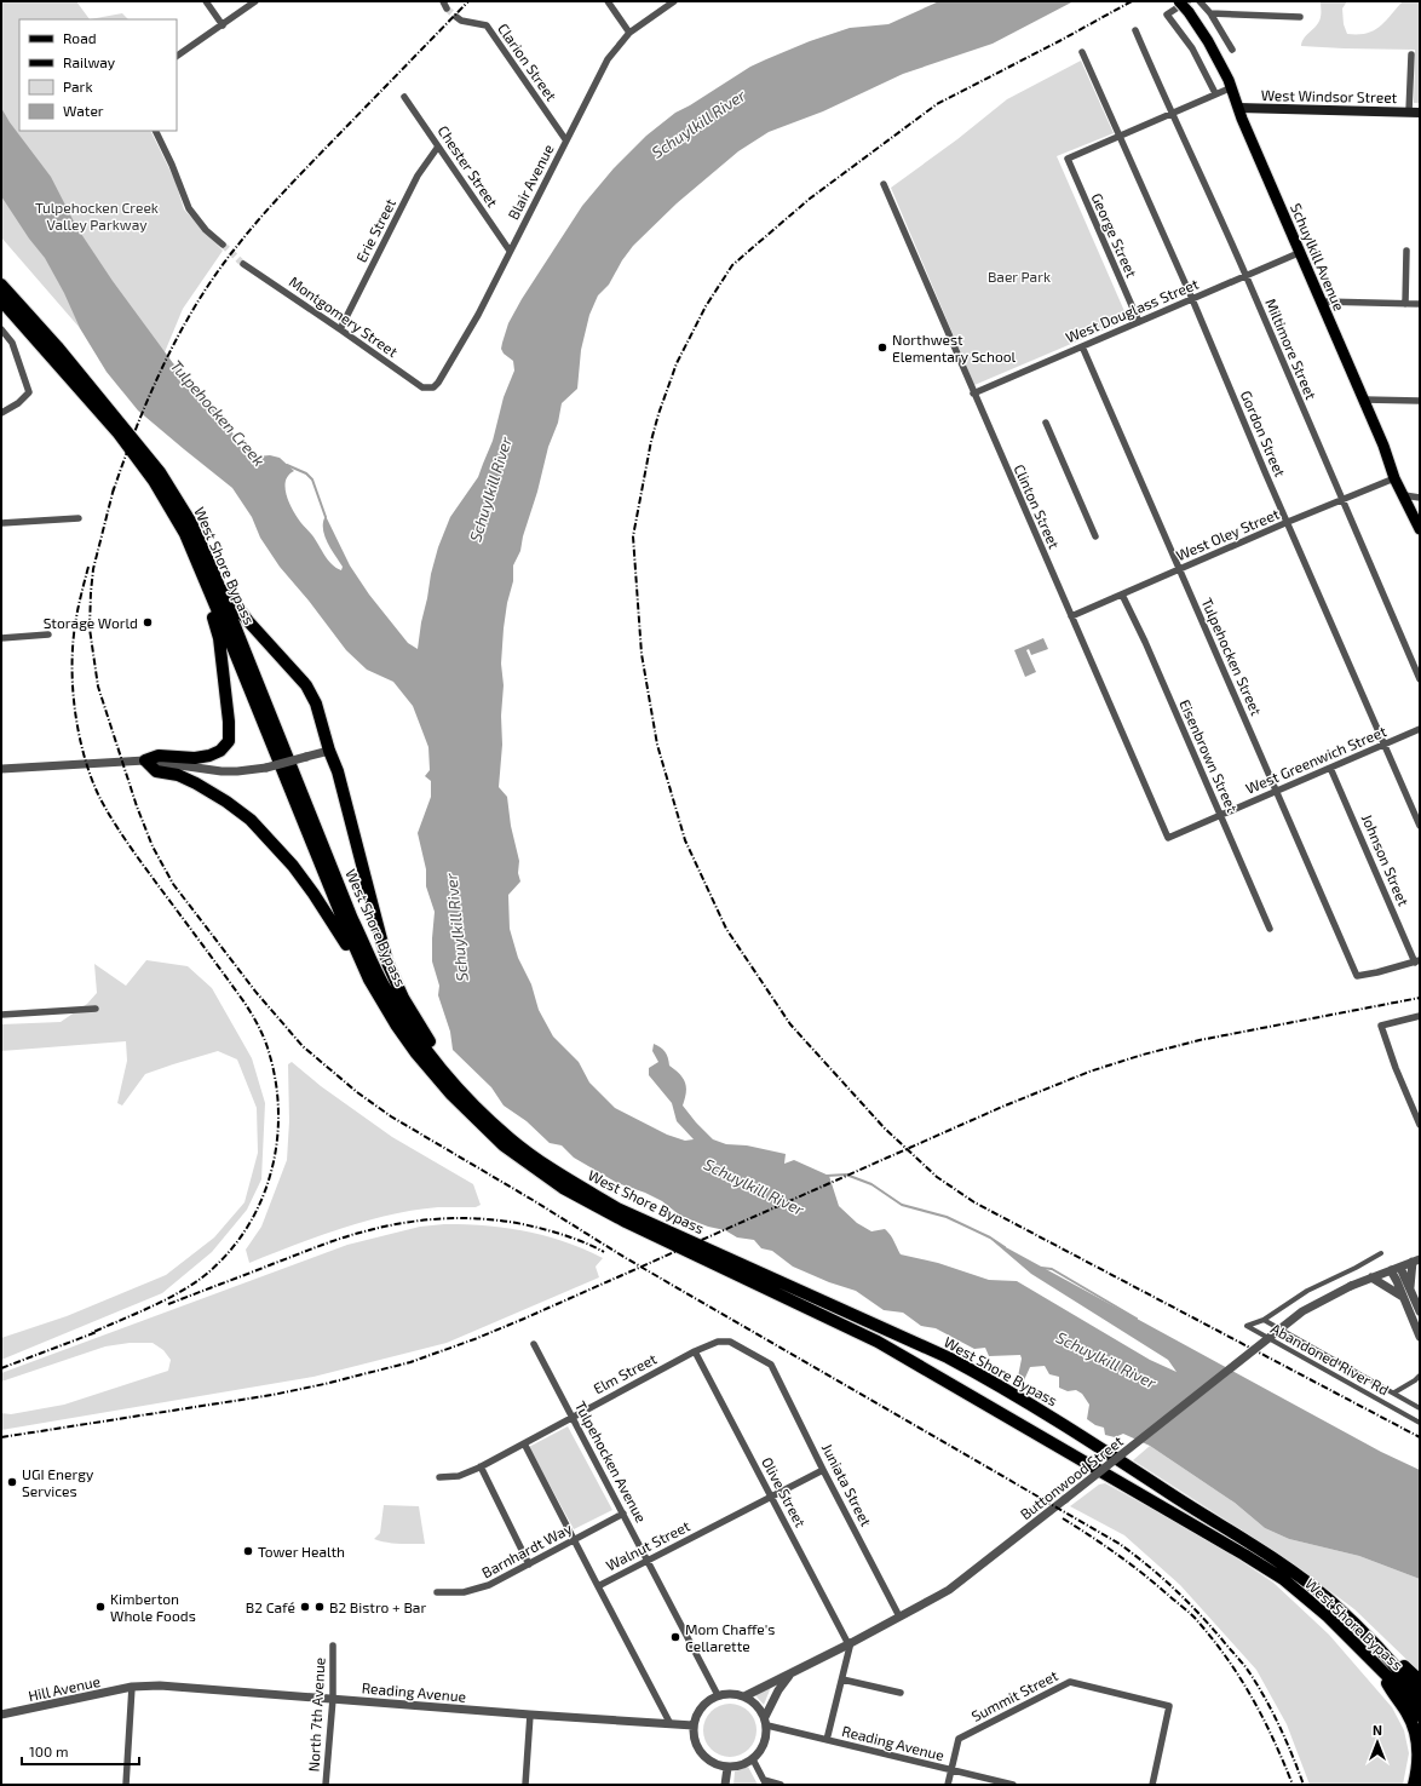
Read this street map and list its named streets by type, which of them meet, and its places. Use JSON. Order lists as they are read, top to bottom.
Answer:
{
  "streets": {
    "highway": ["West Shore Bypass"],
    "main road": ["West Windsor Street", "Schuylkill Avenue"],
    "street": [
      "Clarion Street",
      "Chester Street",
      "Blair Avenue",
      "Erie Street",
      "George Street",
      "West Douglass Street",
      "Montgomery Street",
      "Miltimore Street",
      "Gordon Street",
      "Clinton Street",
      "West Oley Street",
      "Tulpehocken Street",
      "Eisenbrown Street",
      "West Greenwich Street",
      "Johnson Street",
      "Abandoned River Rd",
      "Elm Street",
      "Tulpehocken Avenue",
      "Buttonwood Street",
      "Juniata Street",
      "Olive Street",
      "Walnut Street",
      "Barnhardt Way",
      "Hill Avenue",
      "Reading Avenue",
      "Summit Street",
      "North 7th Avenue"
    ]
  },
  "crossings": [
    ["Clarion Street", "Blair Avenue"],
    ["West Windsor Street", "Schuylkill Avenue"],
    ["Chester Street", "Blair Avenue"],
    ["Chester Street", "Erie Street"],
    ["Blair Avenue", "Montgomery Street"],
    ["Erie Street", "Montgomery Street"],
    ["George Street", "West Douglass Street"],
    ["George Street", "Gordon Street"],
    ["Schuylkill Avenue", "West Douglass Street"],
    ["Schuylkill Avenue", "West Oley Street"],
    ["West Douglass Street", "Miltimore Street"],
    ["West Douglass Street", "Gordon Street"],
    ["West Douglass Street", "Clinton Street"],
    ["West Douglass Street", "Tulpehocken Street"],
    ["Miltimore Street", "West Oley Street"],
    ["Gordon Street", "West Oley Street"],
    ["Gordon Street", "West Greenwich Street"],
    ["Clinton Street", "West Oley Street"],
    ["Clinton Street", "West Greenwich Street"],
    ["West Oley Street", "Tulpehocken Street"],
    ["West Oley Street", "Eisenbrown Street"],
    ["Tulpehocken Street", "West Greenwich Street"],
    ["Tulpehocken Street", "Johnson Street"],
    ["Eisenbrown Street", "West Greenwich Street"],
    ["West Greenwich Street", "Johnson Street"],
    ["Elm Street", "Tulpehocken Avenue"],
    ["Elm Street", "Juniata Street"],
    ["Elm Street", "Olive Street"],
    ["Tulpehocken Avenue", "Buttonwood Street"],
    ["Tulpehocken Avenue", "Walnut Street"],
    ["Tulpehocken Avenue", "Barnhardt Way"],
    ["Tulpehocken Avenue", "Reading Avenue"],
    ["Buttonwood Street", "Juniata Street"],
    ["Buttonwood Street", "Olive Street"],
    ["Buttonwood Street", "Reading Avenue"],
    ["Juniata Street", "Walnut Street"],
    ["Olive Street", "Walnut Street"],
    ["Walnut Street", "Reading Avenue"],
    ["Hill Avenue", "Reading Avenue"],
    ["Reading Avenue", "Summit Street"],
    ["Reading Avenue", "North 7th Avenue"]
  ],
  "water": ["Schuylkill River", "Tulpehocken Creek"],
  "parks": ["Tulpehocken Creek Valley Parkway", "Baer Park"],
  "places": [
    "Northwest Elementary School",
    "Storage World",
    "UGI Energy Services",
    "Tower Health",
    "Kimberton Whole Foods",
    "B2 Café",
    "B2 Bistro + Bar",
    "Mom Chaffe's Cellarette"
  ],
  "legend": [
    "Road",
    "Railway",
    "Park",
    "Water"
  ],
  "scale_bar": "100 m",
  "north": "top"
}
